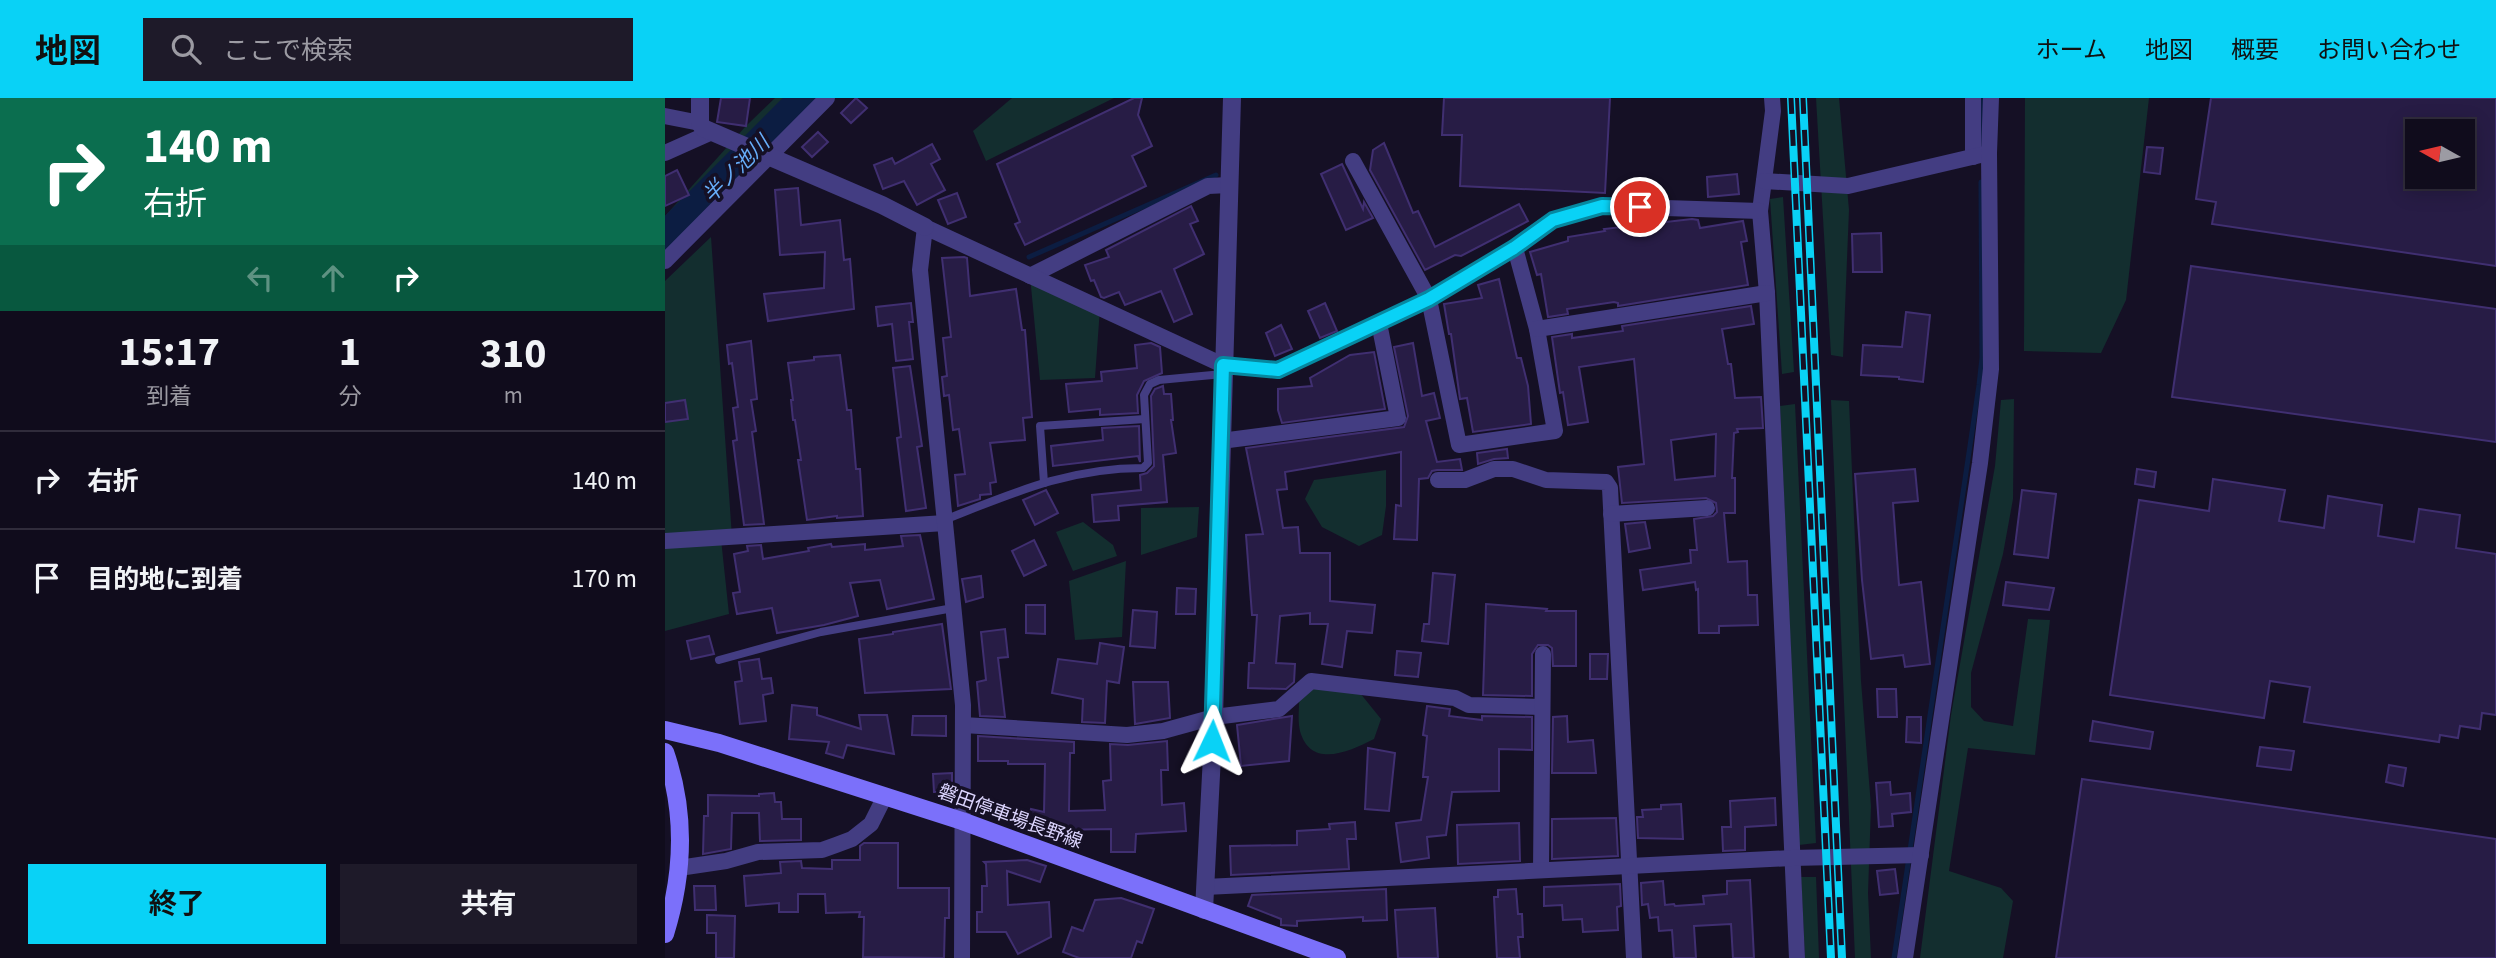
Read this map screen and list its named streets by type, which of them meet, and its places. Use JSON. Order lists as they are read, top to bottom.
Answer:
{
  "streets": {
    "main road": ["磐田停車場長野線"]
  },
  "water": ["半ノ池川"],
  "north": "left",
  "page": {
    "header": "地図",
    "search": "ここで検索",
    "nav": [
      "ホーム",
      "地図",
      "概要",
      "お問い合わせ"
    ],
    "turn": ["140 m", "右折"],
    "eta": [
      "15:17",
      "到着",
      "1",
      "分",
      "310",
      "m"
    ],
    "list": [
      {
        "name": "右折",
        "value": "140 m"
      },
      {
        "name": "目的地に到着",
        "value": "170 m"
      }
    ],
    "buttons": ["終了", "共有"]
  }
}
